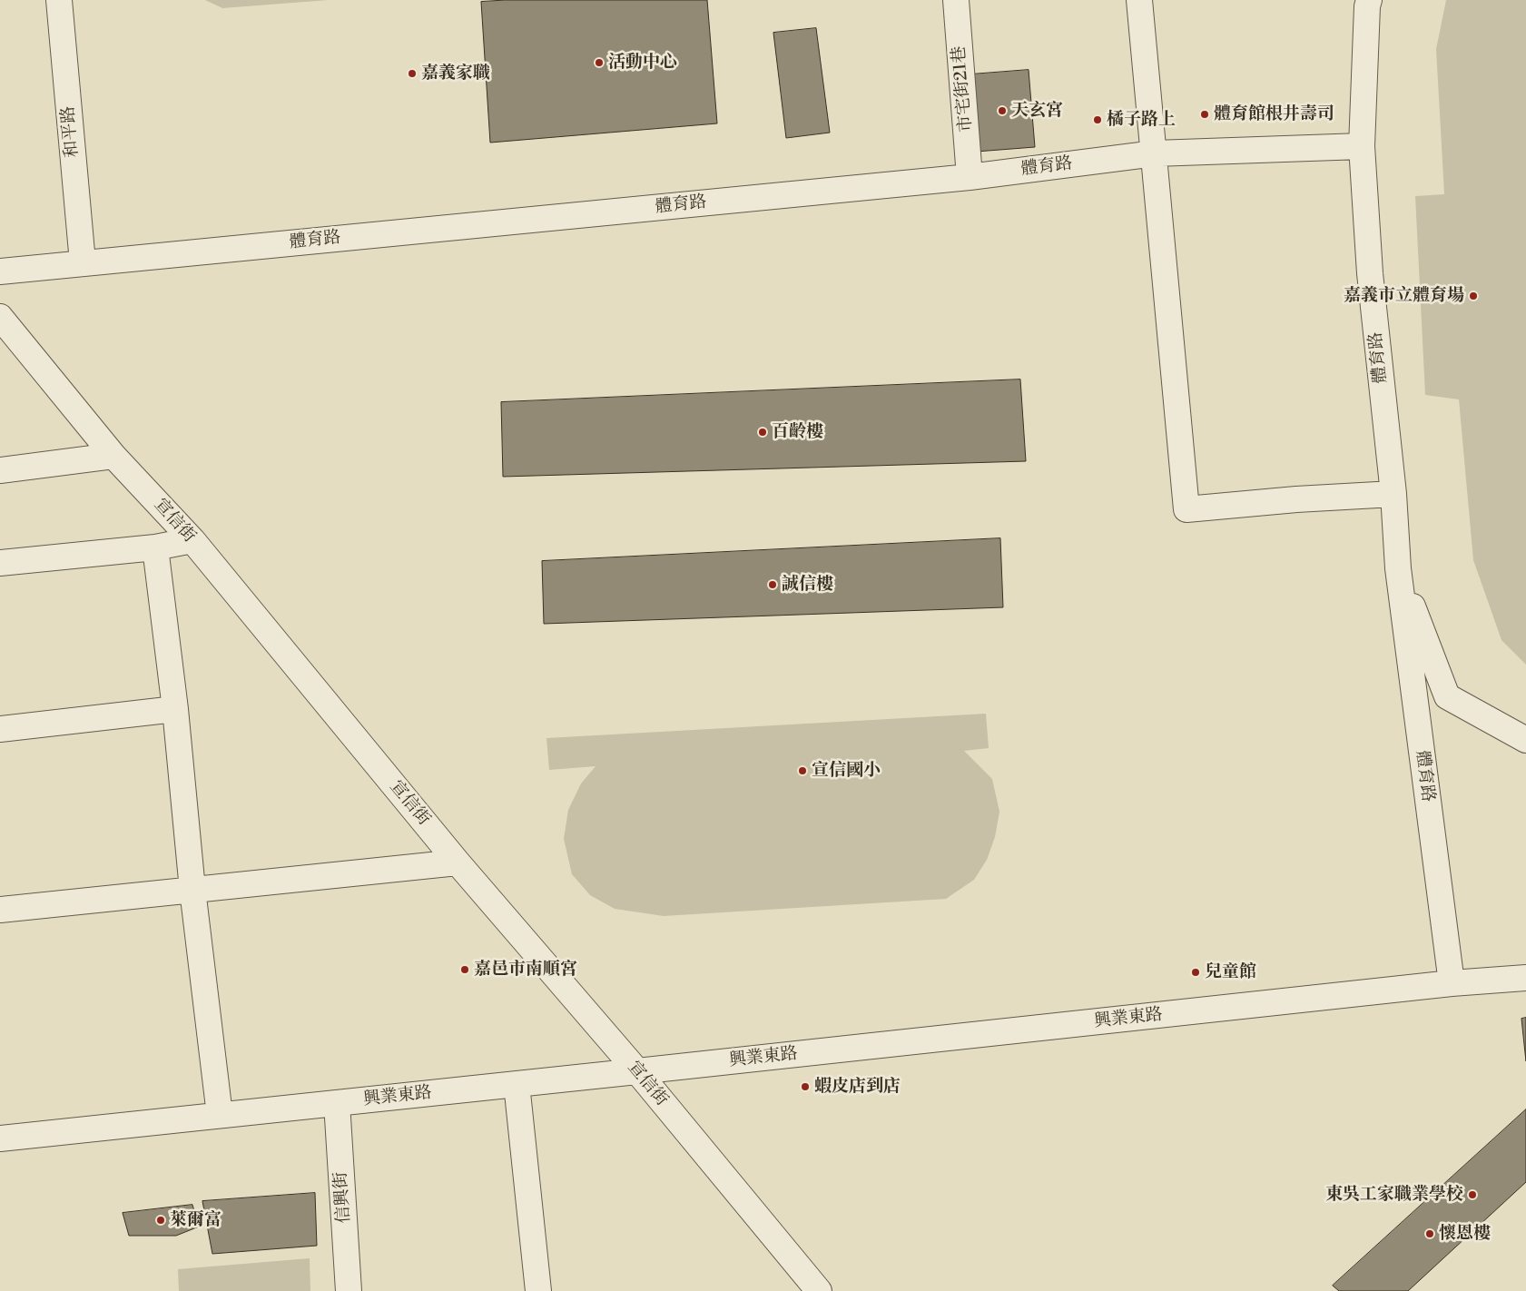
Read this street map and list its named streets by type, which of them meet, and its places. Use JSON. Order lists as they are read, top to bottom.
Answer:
{
  "streets": {
    "street": [
      "市宅街21巷",
      "和平路",
      "體育路",
      "宣信街",
      "興業東路",
      "信興街"
    ]
  },
  "crossings": [
    ["市宅街21巷", "體育路"],
    ["和平路", "體育路"],
    ["體育路", "興業東路"],
    ["宣信街", "興業東路"],
    ["興業東路", "信興街"]
  ],
  "places": [
    "活動中心",
    "嘉義家職",
    "天玄宮",
    "體育館根井壽司",
    "橘子路上",
    "嘉義市立體育場",
    "百齡樓",
    "誠信樓",
    "宣信國小",
    "嘉邑市南順宮",
    "兒童館",
    "蝦皮店到店",
    "東吳工家職業學校",
    "萊爾富",
    "懷恩樓"
  ]
}
